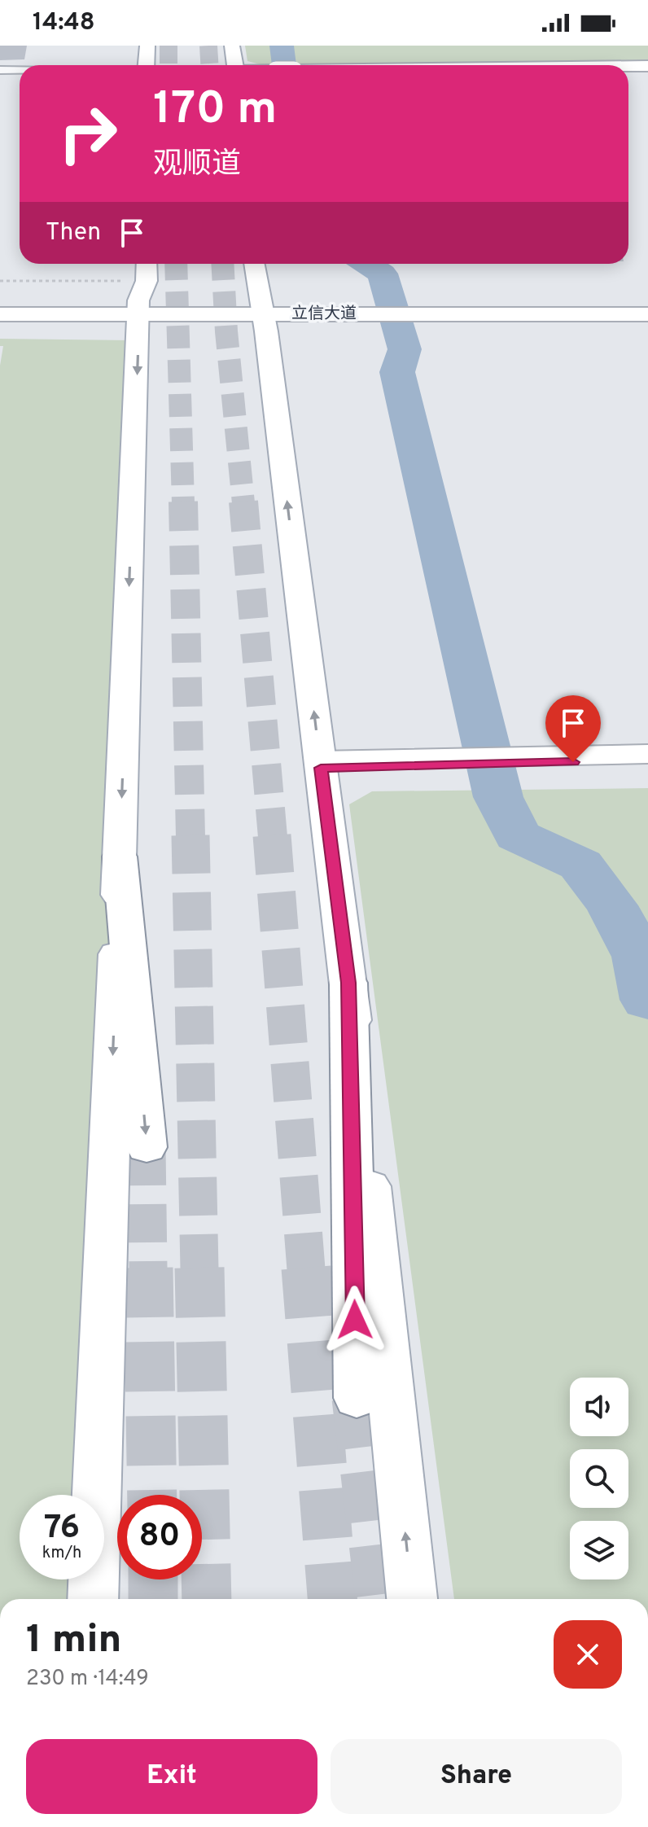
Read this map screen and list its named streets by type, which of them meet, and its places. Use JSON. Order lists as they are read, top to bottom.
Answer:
{
  "streets": {
    "street": ["立信大道"]
  },
  "page": {
    "status": "14:48",
    "turn": ["170 m", "观顺道"],
    "then": "Then",
    "speed": "76 km/h",
    "limit": "80",
    "heading": ["1 min", "230 m · 14:49"],
    "buttons": ["Exit", "Share"]
  }
}
